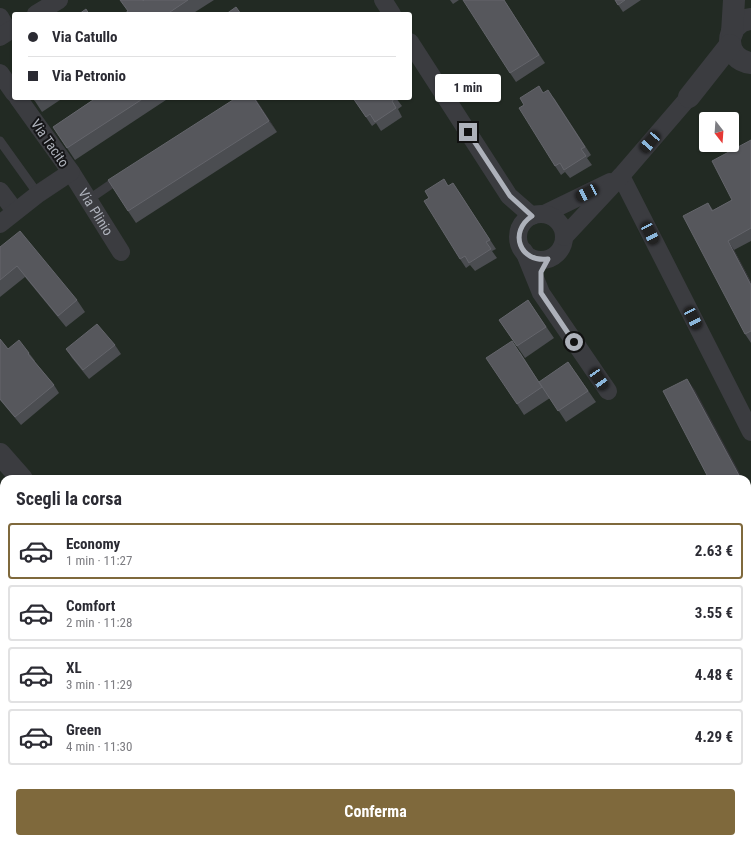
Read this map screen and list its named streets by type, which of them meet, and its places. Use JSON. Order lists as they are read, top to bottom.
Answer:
{
  "streets": {
    "street": ["Via Tacito", "Via Plinio"]
  },
  "crossings": [
    ["Via Tacito", "Via Plinio"]
  ],
  "north": "bottom",
  "page": {
    "banner": ["Via Catullo", "Via Petronio"],
    "bubble": "1 min",
    "heading": "Scegli la corsa",
    "list": [
      {
        "name": "Economy",
        "note": "1 min · 11:27",
        "value": "2.63 €"
      },
      {
        "name": "Comfort",
        "note": "2 min · 11:28",
        "value": "3.55 €"
      },
      {
        "name": "XL",
        "note": "3 min · 11:29",
        "value": "4.48 €"
      },
      {
        "name": "Green",
        "note": "4 min · 11:30",
        "value": "4.29 €"
      }
    ],
    "buttons": "Conferma"
  }
}
